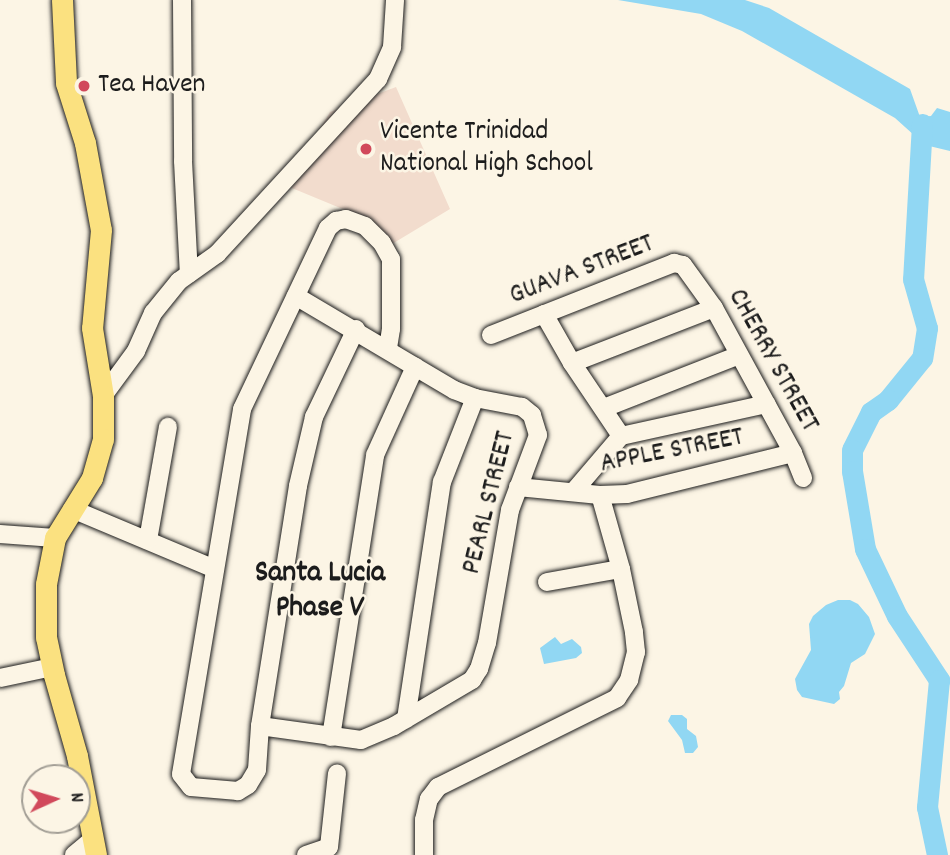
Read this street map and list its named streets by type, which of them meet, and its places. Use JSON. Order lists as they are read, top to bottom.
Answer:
{
  "streets": {
    "street": [
      "GUAVA STREET",
      "CHERRY STREET",
      "APPLE STREET",
      "PEARL STREET"
    ]
  },
  "crossings": [
    ["GUAVA STREET", "CHERRY STREET"],
    ["CHERRY STREET", "APPLE STREET"],
    ["APPLE STREET", "PEARL STREET"]
  ],
  "districts": ["Santa Lucia Phase V"],
  "places": ["Tea Haven", "Vicente Trinidad National High School"],
  "north": "right"
}
